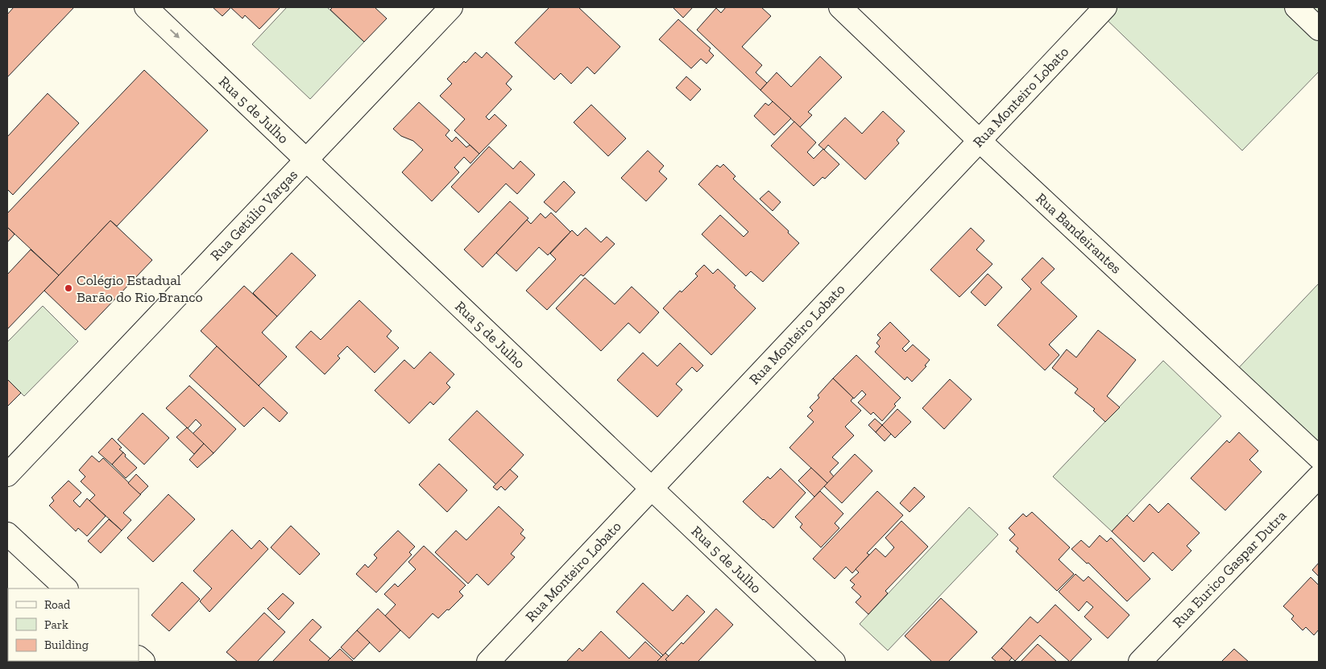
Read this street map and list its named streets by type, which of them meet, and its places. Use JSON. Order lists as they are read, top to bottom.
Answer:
{
  "streets": {
    "street": [
      "Rua Monteiro Lobato",
      "Rua 5 de Julho",
      "Rua Getúlio Vargas",
      "Rua Bandeirantes",
      "Rua Eurico Gaspar Dutra"
    ]
  },
  "crossings": [
    ["Rua Monteiro Lobato", "Rua 5 de Julho"],
    ["Rua Monteiro Lobato", "Rua Bandeirantes"],
    ["Rua 5 de Julho", "Rua Getúlio Vargas"]
  ],
  "places": ["Colégio Estadual Barão do Rio Branco"],
  "legend": ["Road", "Park", "Building"]
}
